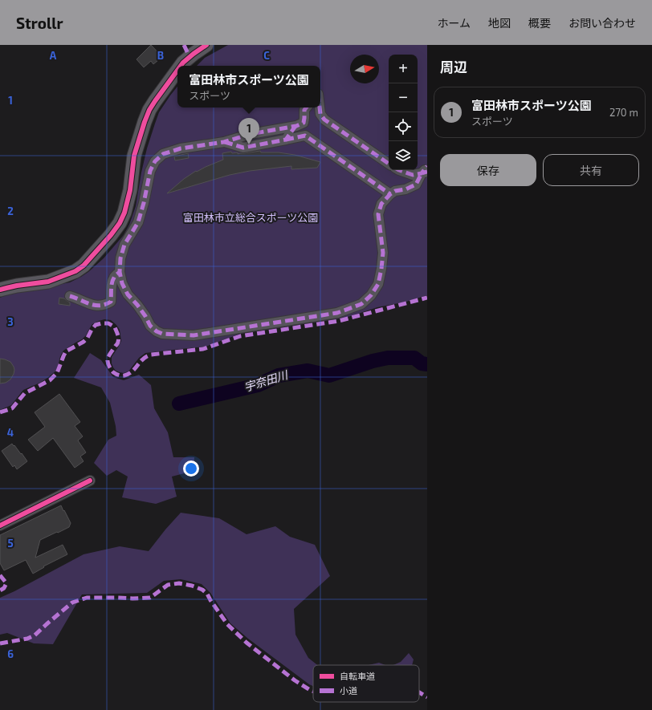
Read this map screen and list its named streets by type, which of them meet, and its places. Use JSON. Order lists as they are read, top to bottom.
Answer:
{
  "water": ["宇奈田川"],
  "parks": ["富田林市立総合スポーツ公園"],
  "legend": ["自転車道", "小道"],
  "north": "right",
  "page": {
    "header": "Strollr",
    "nav": [
      "ホーム",
      "地図",
      "概要",
      "お問い合わせ"
    ],
    "heading": "周辺",
    "map_buttons": ["+", "−"],
    "popup": ["富田林市スポーツ公園", "スポーツ"],
    "list": [
      {
        "mark": "1",
        "name": "富田林市スポーツ公園",
        "note": "スポーツ",
        "value": "270 m"
      }
    ],
    "pins": "1",
    "buttons": ["保存", "共有"]
  },
  "grid": {
    "columns": ["A", "B", "C"],
    "rows": [
      "1",
      "2",
      "3",
      "4",
      "5",
      "6"
    ]
  }
}
